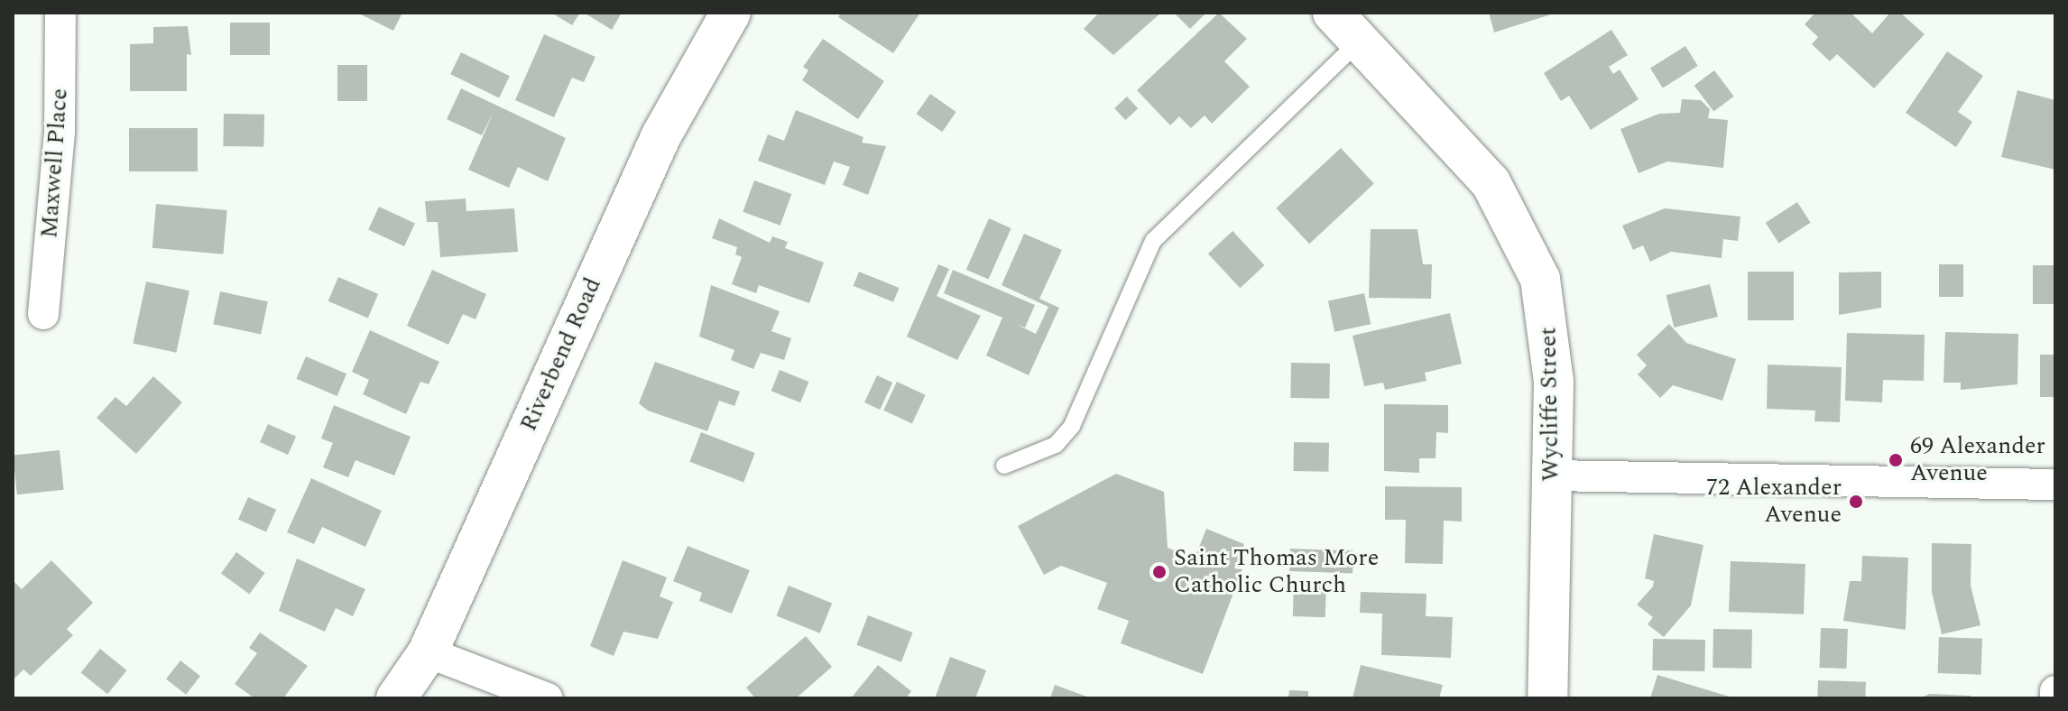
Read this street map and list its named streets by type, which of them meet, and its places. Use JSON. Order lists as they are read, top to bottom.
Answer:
{
  "streets": {
    "main road": ["Riverbend Road", "Wycliffe Street"],
    "street": ["Maxwell Place"]
  },
  "places": ["69 Alexander Avenue", "72 Alexander Avenue", "Saint Thomas More Catholic Church"]
}
